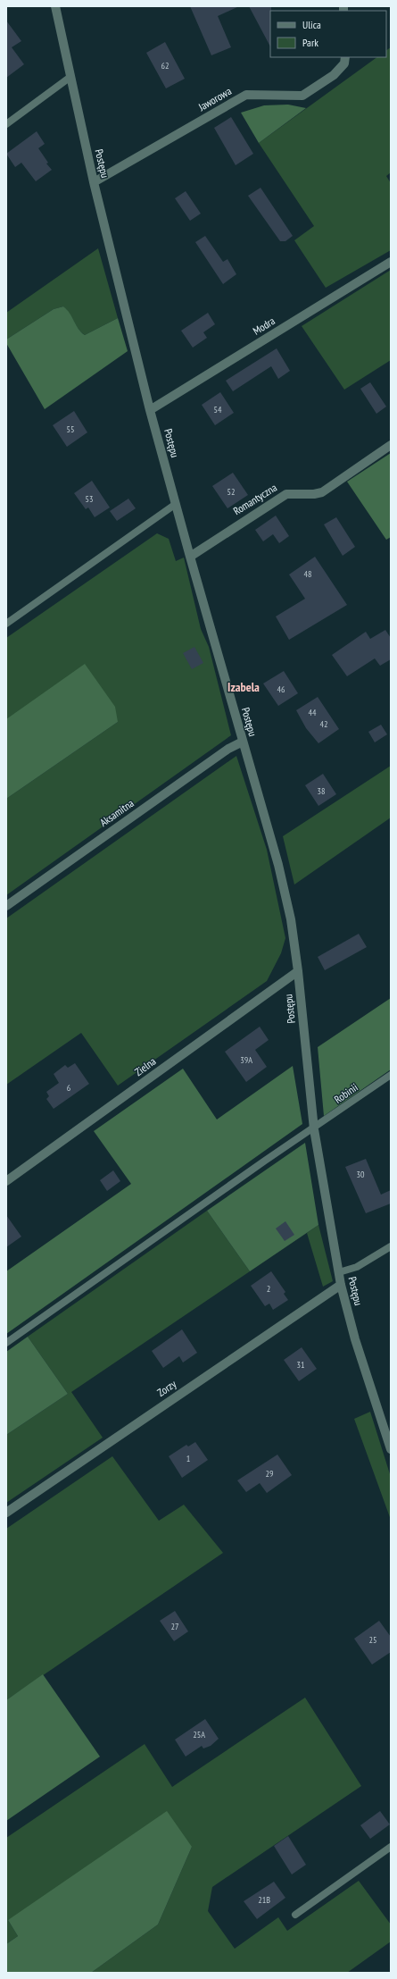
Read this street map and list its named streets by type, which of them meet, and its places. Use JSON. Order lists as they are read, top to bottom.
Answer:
{
  "streets": {
    "street": [
      "Jaworowa",
      "Postępu",
      "Modra",
      "Romantyczna",
      "Aksamitna",
      "Zielna",
      "Zorzy"
    ],
    "lane": ["Robinii"]
  },
  "crossings": [
    ["Jaworowa", "Postępu"],
    ["Postępu", "Modra"],
    ["Postępu", "Romantyczna"],
    ["Postępu", "Aksamitna"],
    ["Postępu", "Zielna"],
    ["Postępu", "Robinii"],
    ["Postępu", "Zorzy"]
  ],
  "districts": ["Izabela"],
  "house_numbers": [
    "62",
    "54",
    "55",
    "52",
    "53",
    "48",
    "46",
    "44",
    "42",
    "38",
    "39A",
    "6",
    "30",
    "2",
    "31",
    "1",
    "29",
    "27",
    "25",
    "25A",
    "21B"
  ],
  "legend": ["Ulica", "Park"]
}
